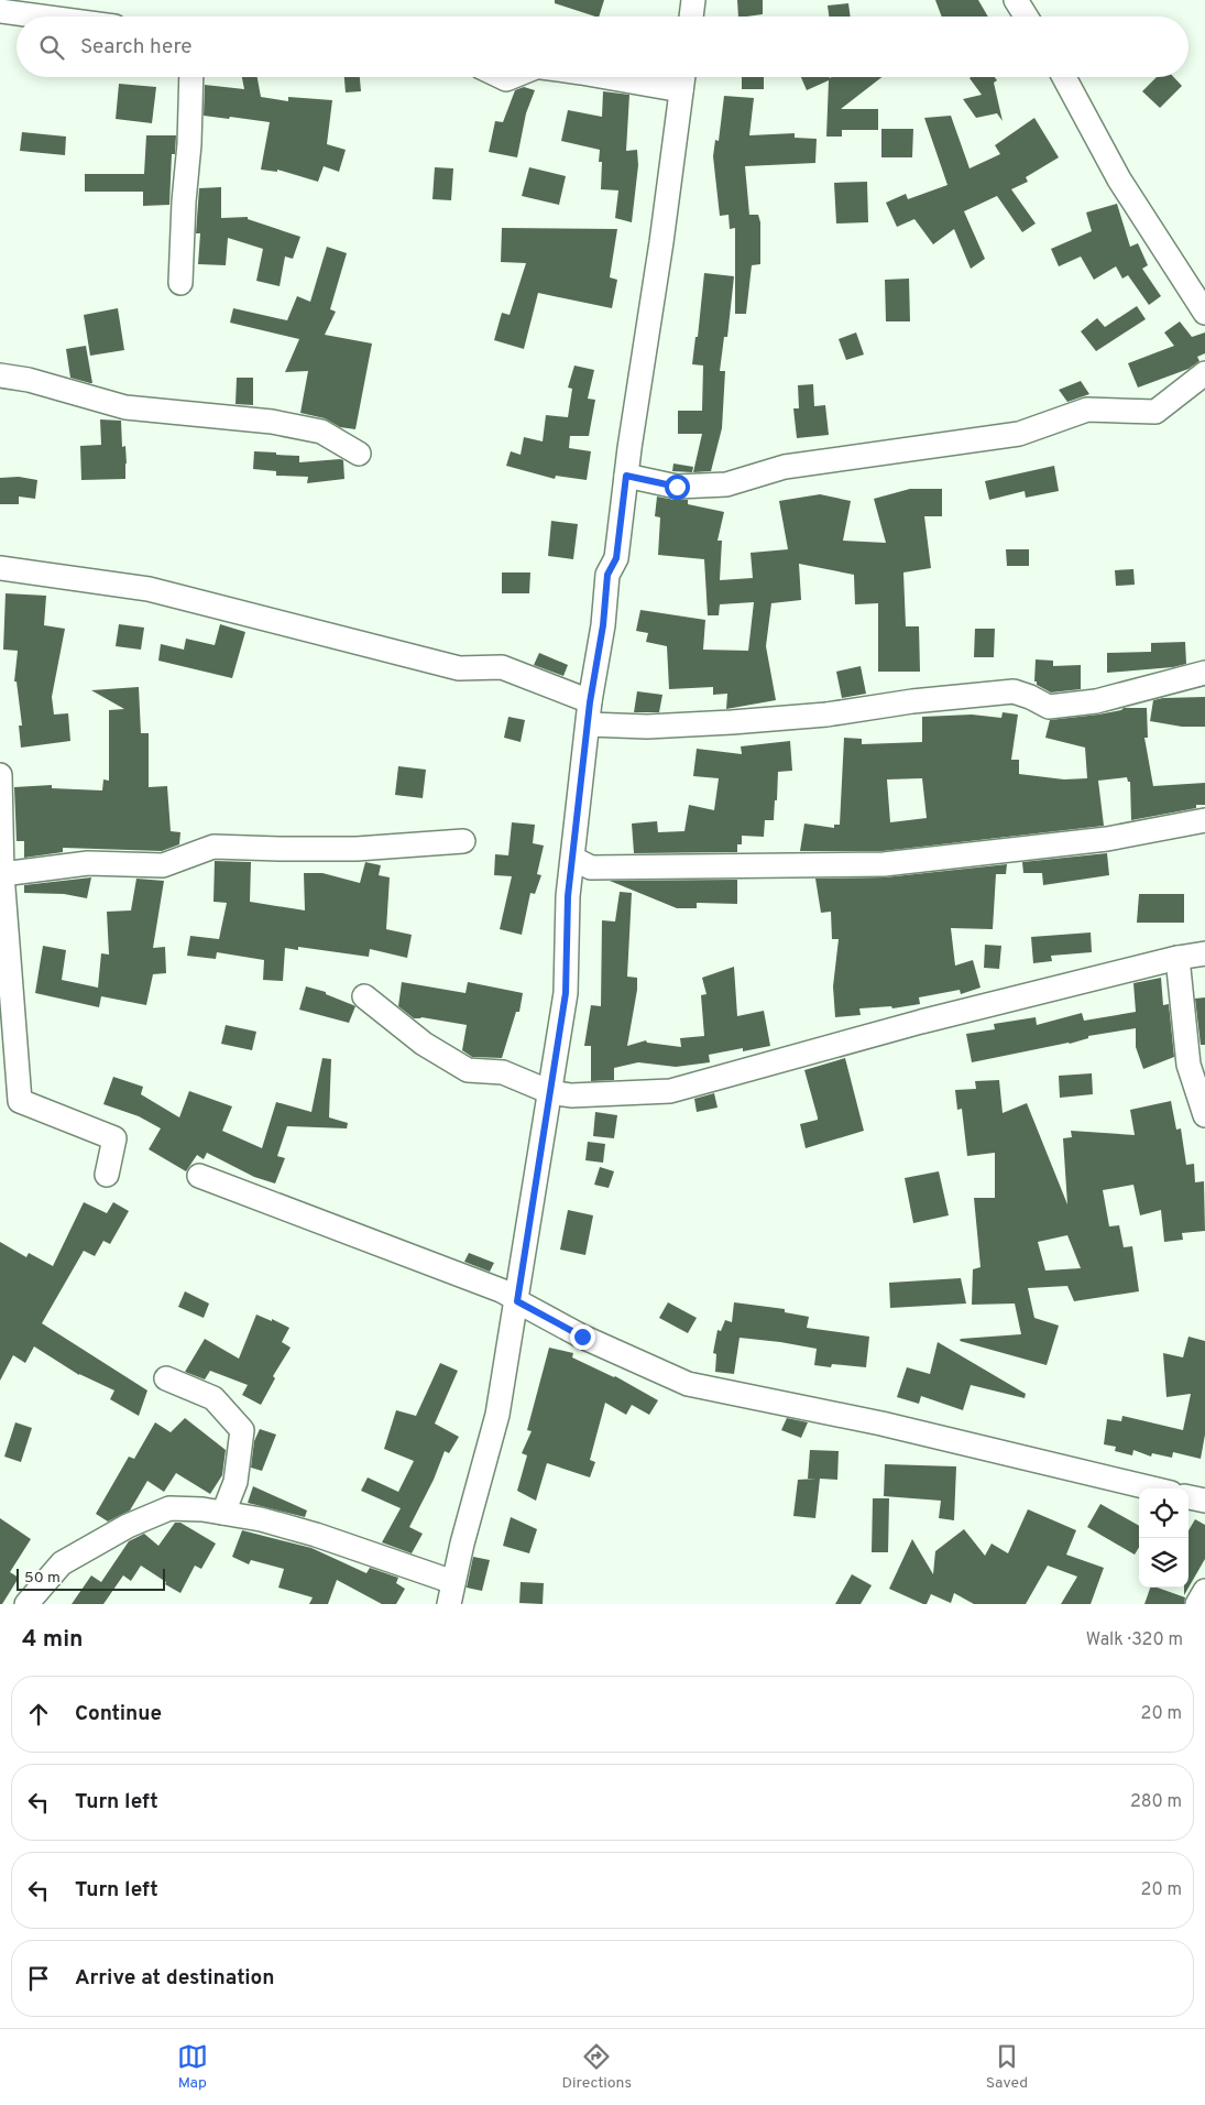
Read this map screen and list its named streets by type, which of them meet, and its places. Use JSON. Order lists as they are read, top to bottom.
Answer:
{
  "scale_bar": "50 m",
  "page": {
    "search": "Search here",
    "scale": "50 m",
    "heading": ["4 min", "Walk · 320 m"],
    "list": [
      ["Continue", "20 m"],
      ["Turn left", "280 m"],
      ["Turn left", "20 m"],
      "Arrive at destination"
    ],
    "nav": ["Map", "Directions", "Saved"]
  }
}
